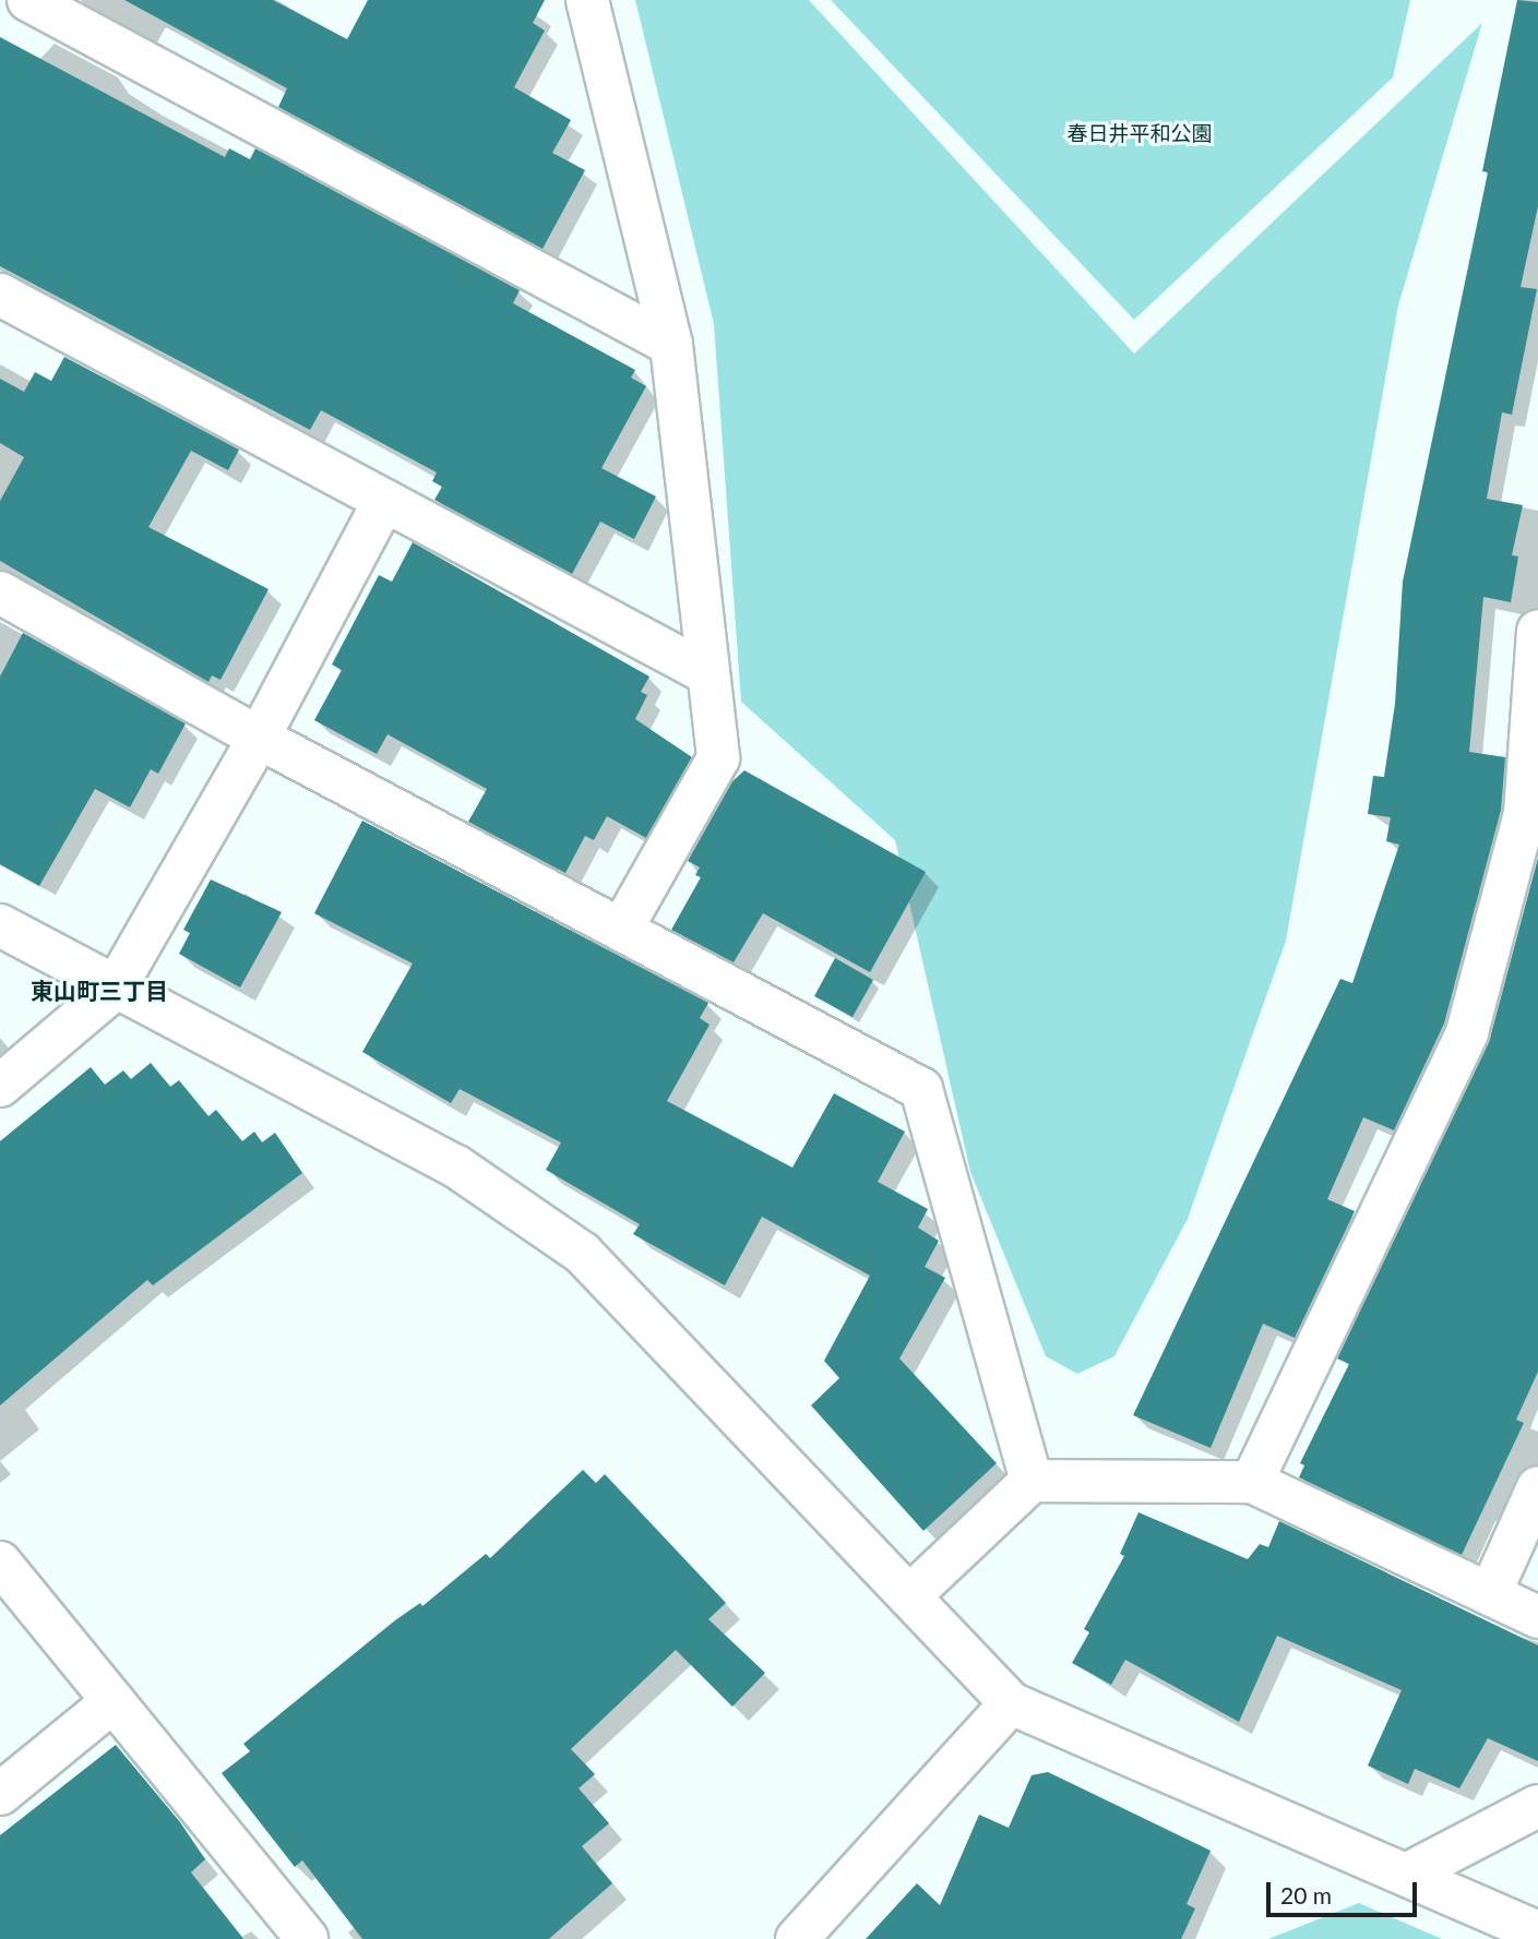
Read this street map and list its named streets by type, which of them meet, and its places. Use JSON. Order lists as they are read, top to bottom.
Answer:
{
  "districts": ["東山町三丁目"],
  "parks": ["春日井平和公園"],
  "scale_bar": "20 m"
}
